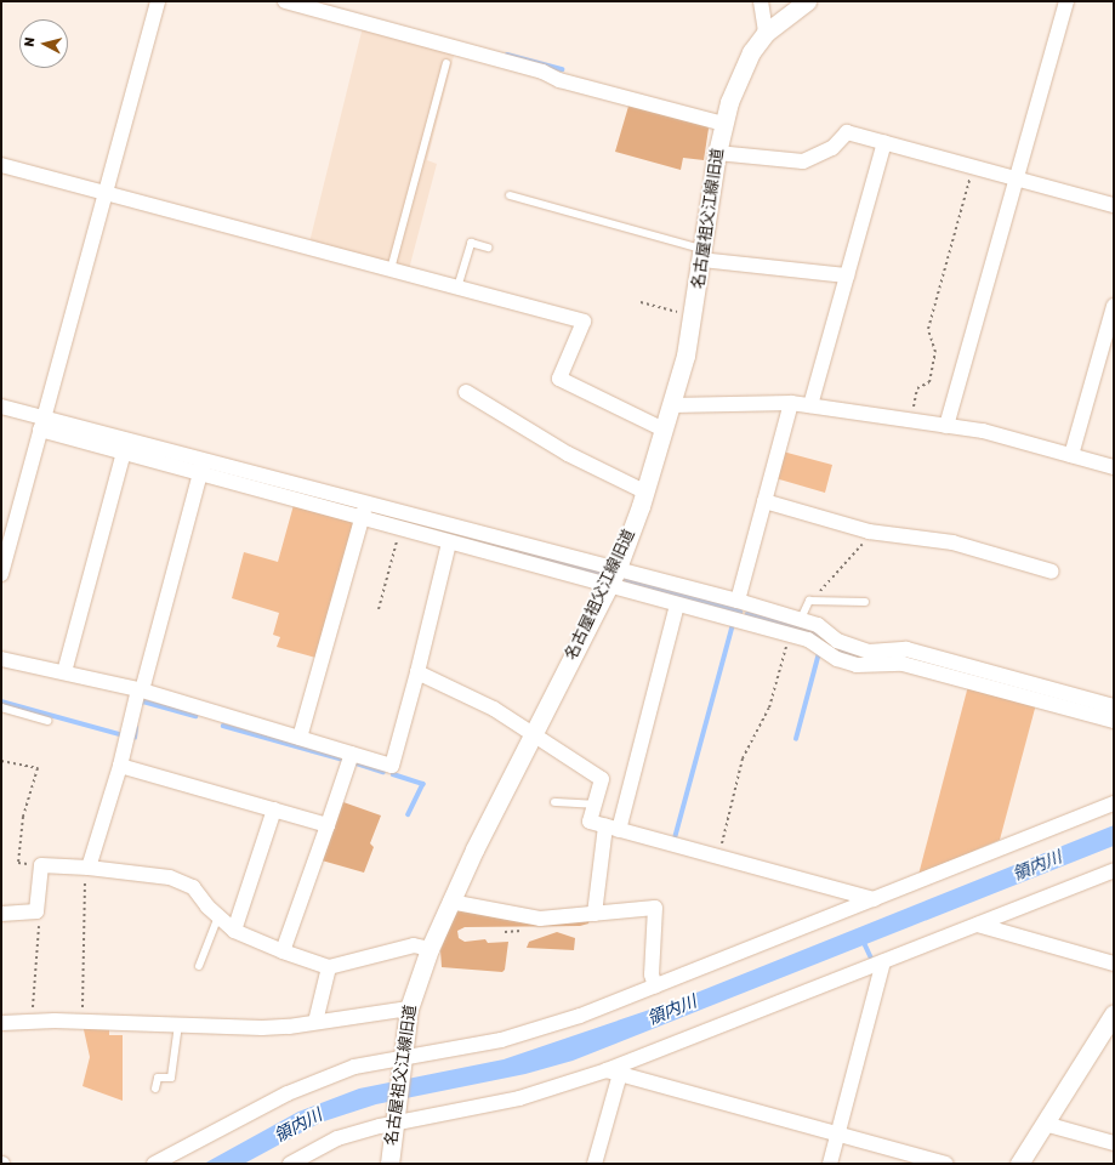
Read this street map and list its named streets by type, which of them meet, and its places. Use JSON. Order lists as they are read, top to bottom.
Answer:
{
  "streets": {
    "street": ["名古屋祖父江線旧道"]
  },
  "water": ["領内川"],
  "north": "left"
}
